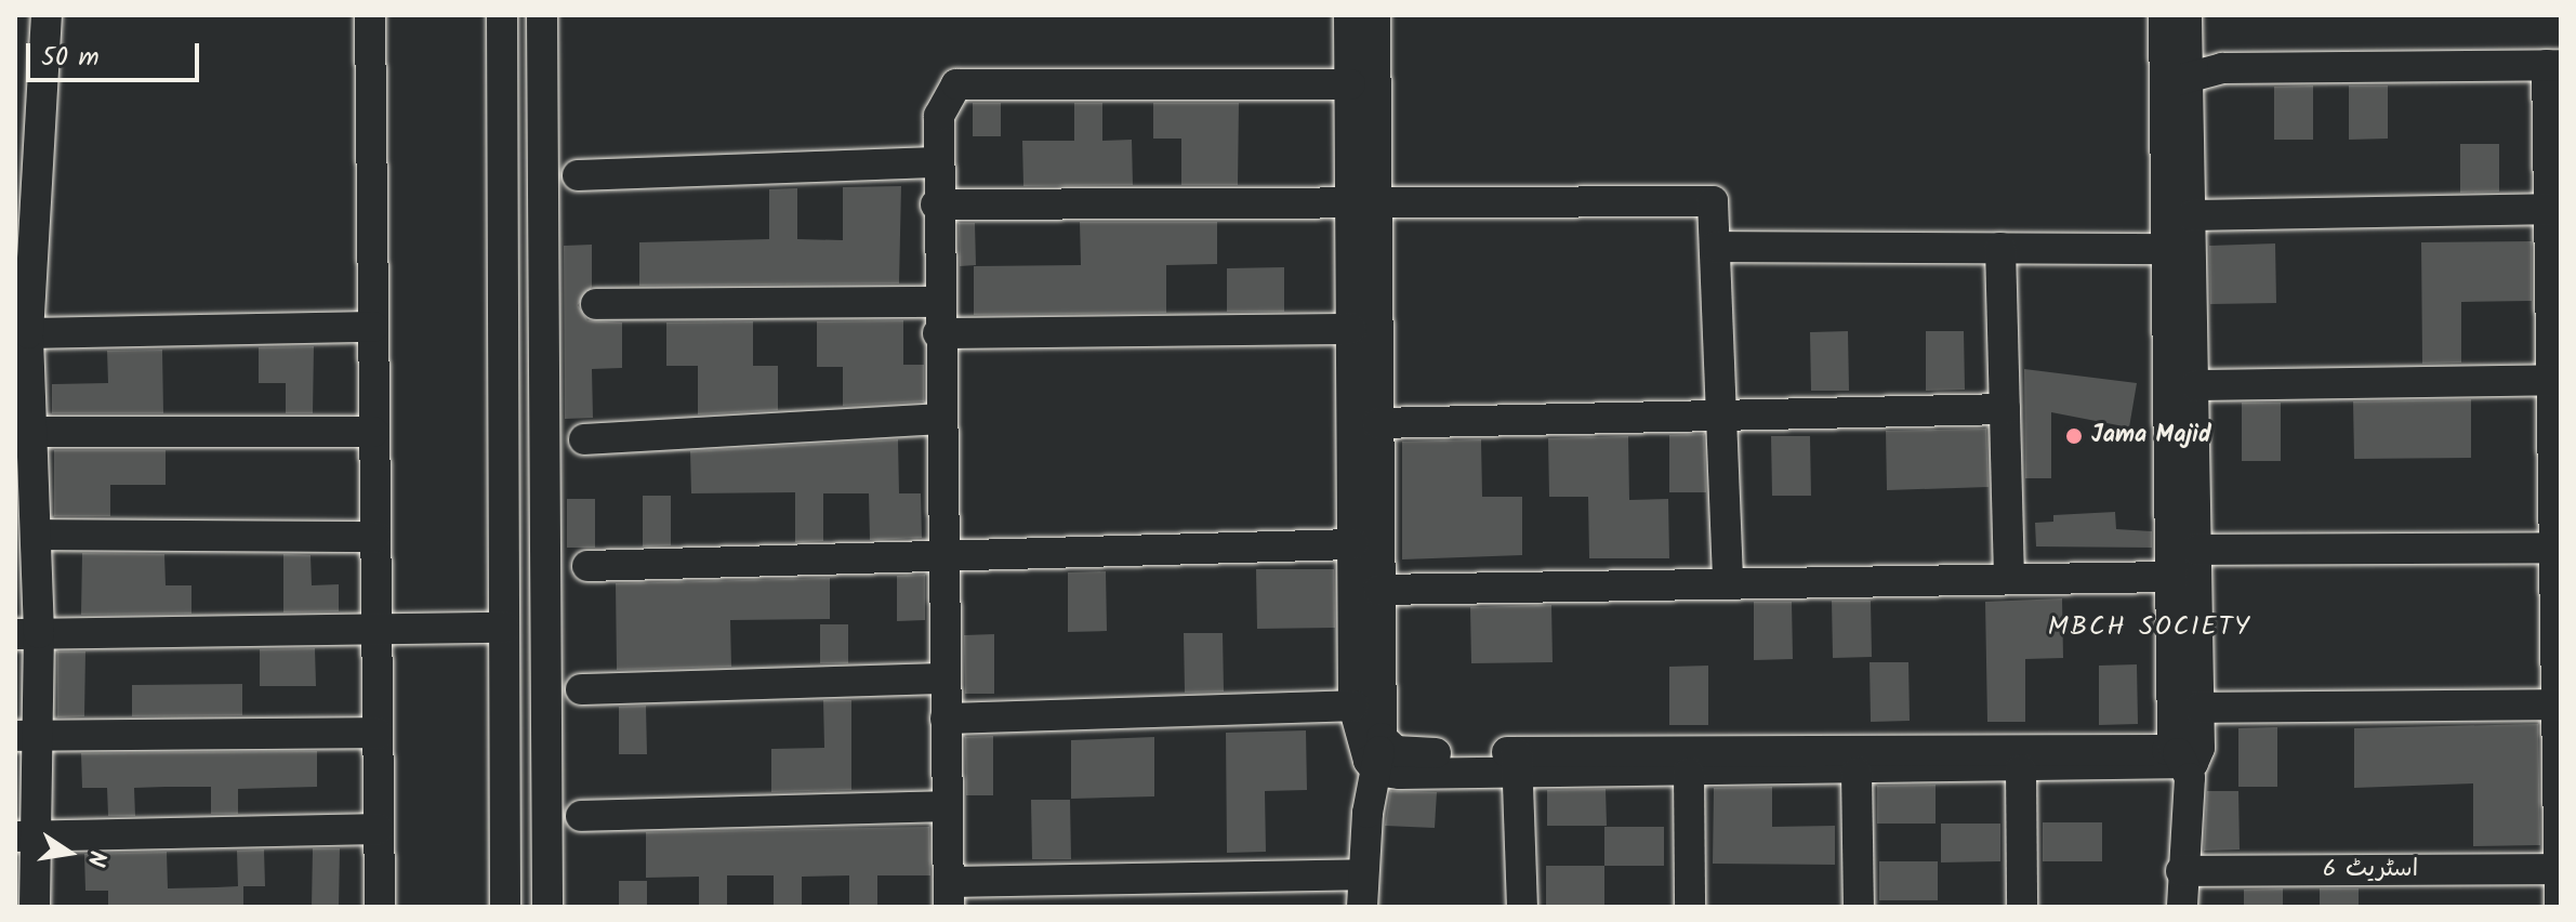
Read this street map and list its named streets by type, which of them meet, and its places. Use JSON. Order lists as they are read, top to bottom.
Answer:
{
  "streets": {
    "street": ["اسٹریٹ 6"]
  },
  "districts": ["MBCH SOCIETY"],
  "places": ["Jama Majid"],
  "scale_bar": "50 m",
  "north": "right"
}
